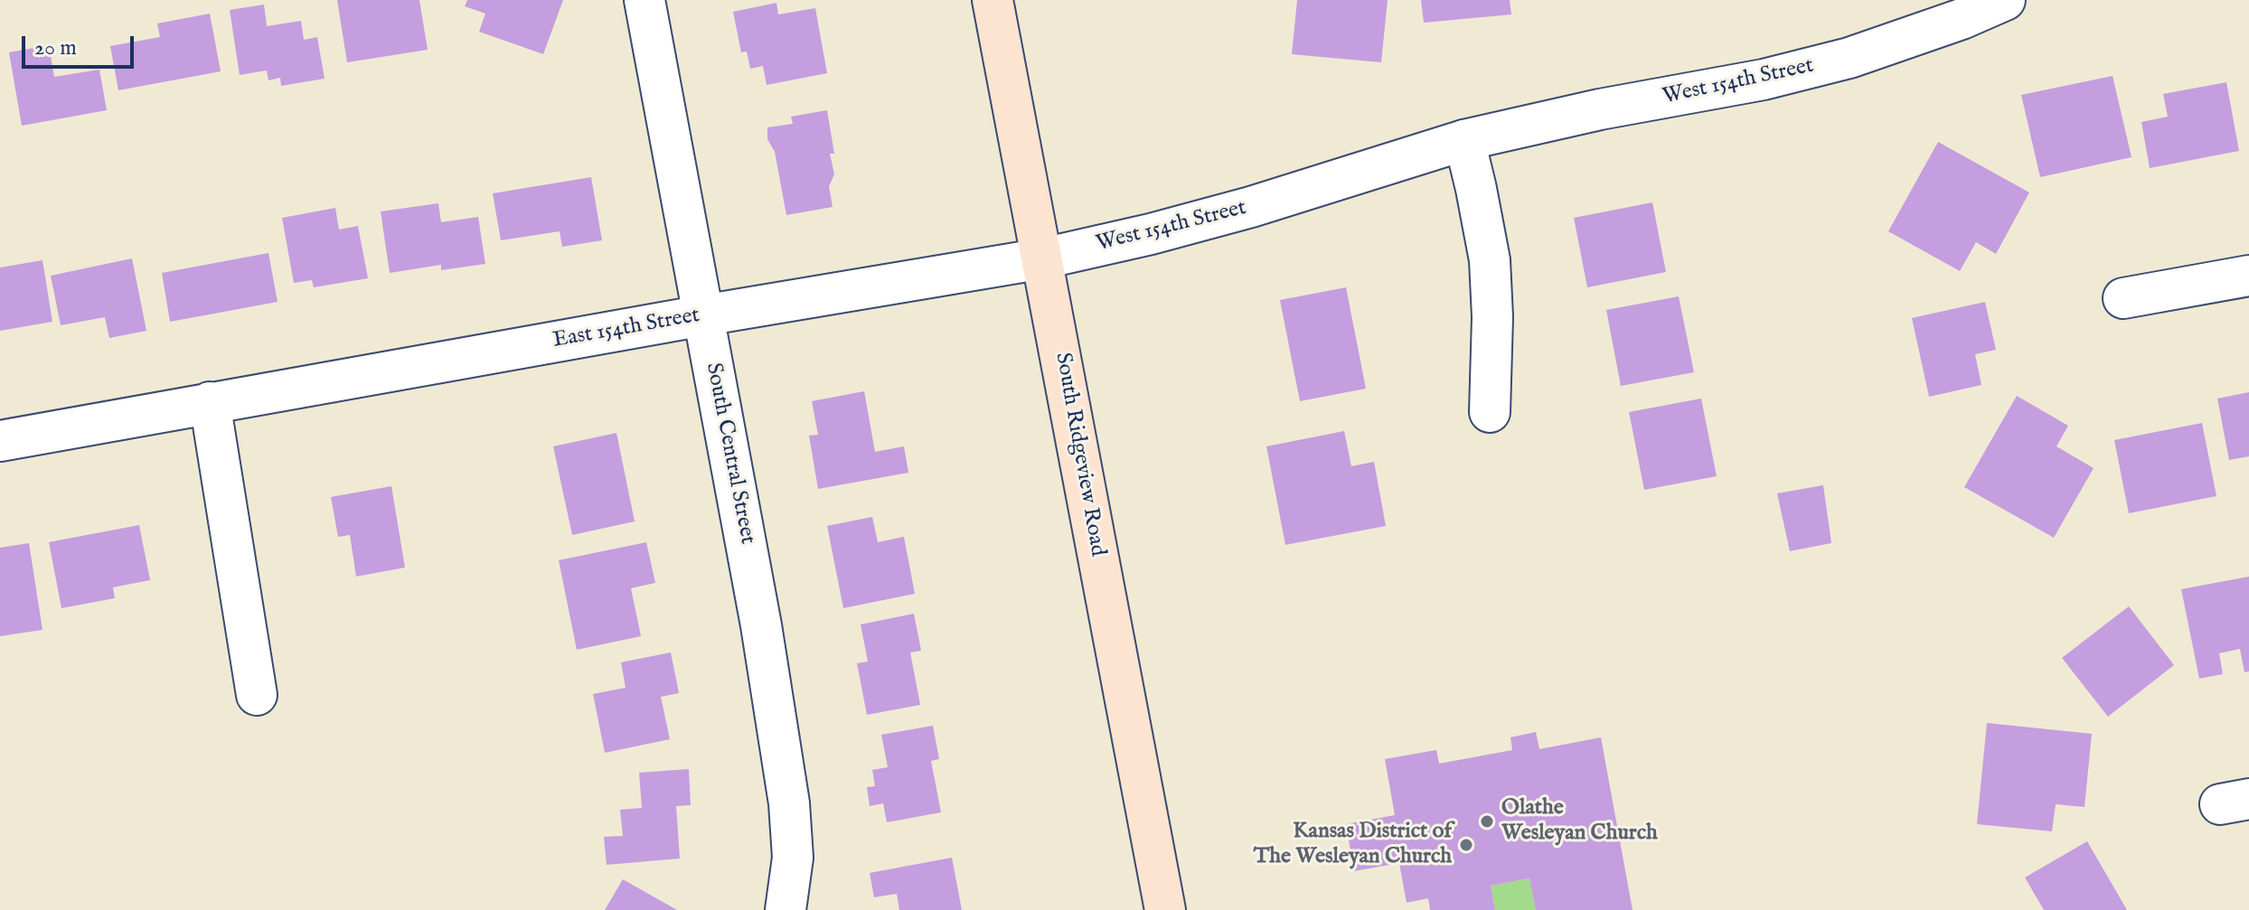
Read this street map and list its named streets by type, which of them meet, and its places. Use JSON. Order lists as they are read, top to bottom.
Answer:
{
  "streets": {
    "main road": ["South Ridgeview Road"],
    "street": ["West 154th Street", "East 154th Street", "South Central Street"]
  },
  "crossings": [
    ["West 154th Street", "East 154th Street"],
    ["West 154th Street", "South Ridgeview Road"],
    ["East 154th Street", "South Central Street"],
    ["East 154th Street", "South Ridgeview Road"]
  ],
  "places": ["Olathe Wesleyan Church", "Kansas District of The Wesleyan Church"],
  "scale_bar": "20 m"
}
